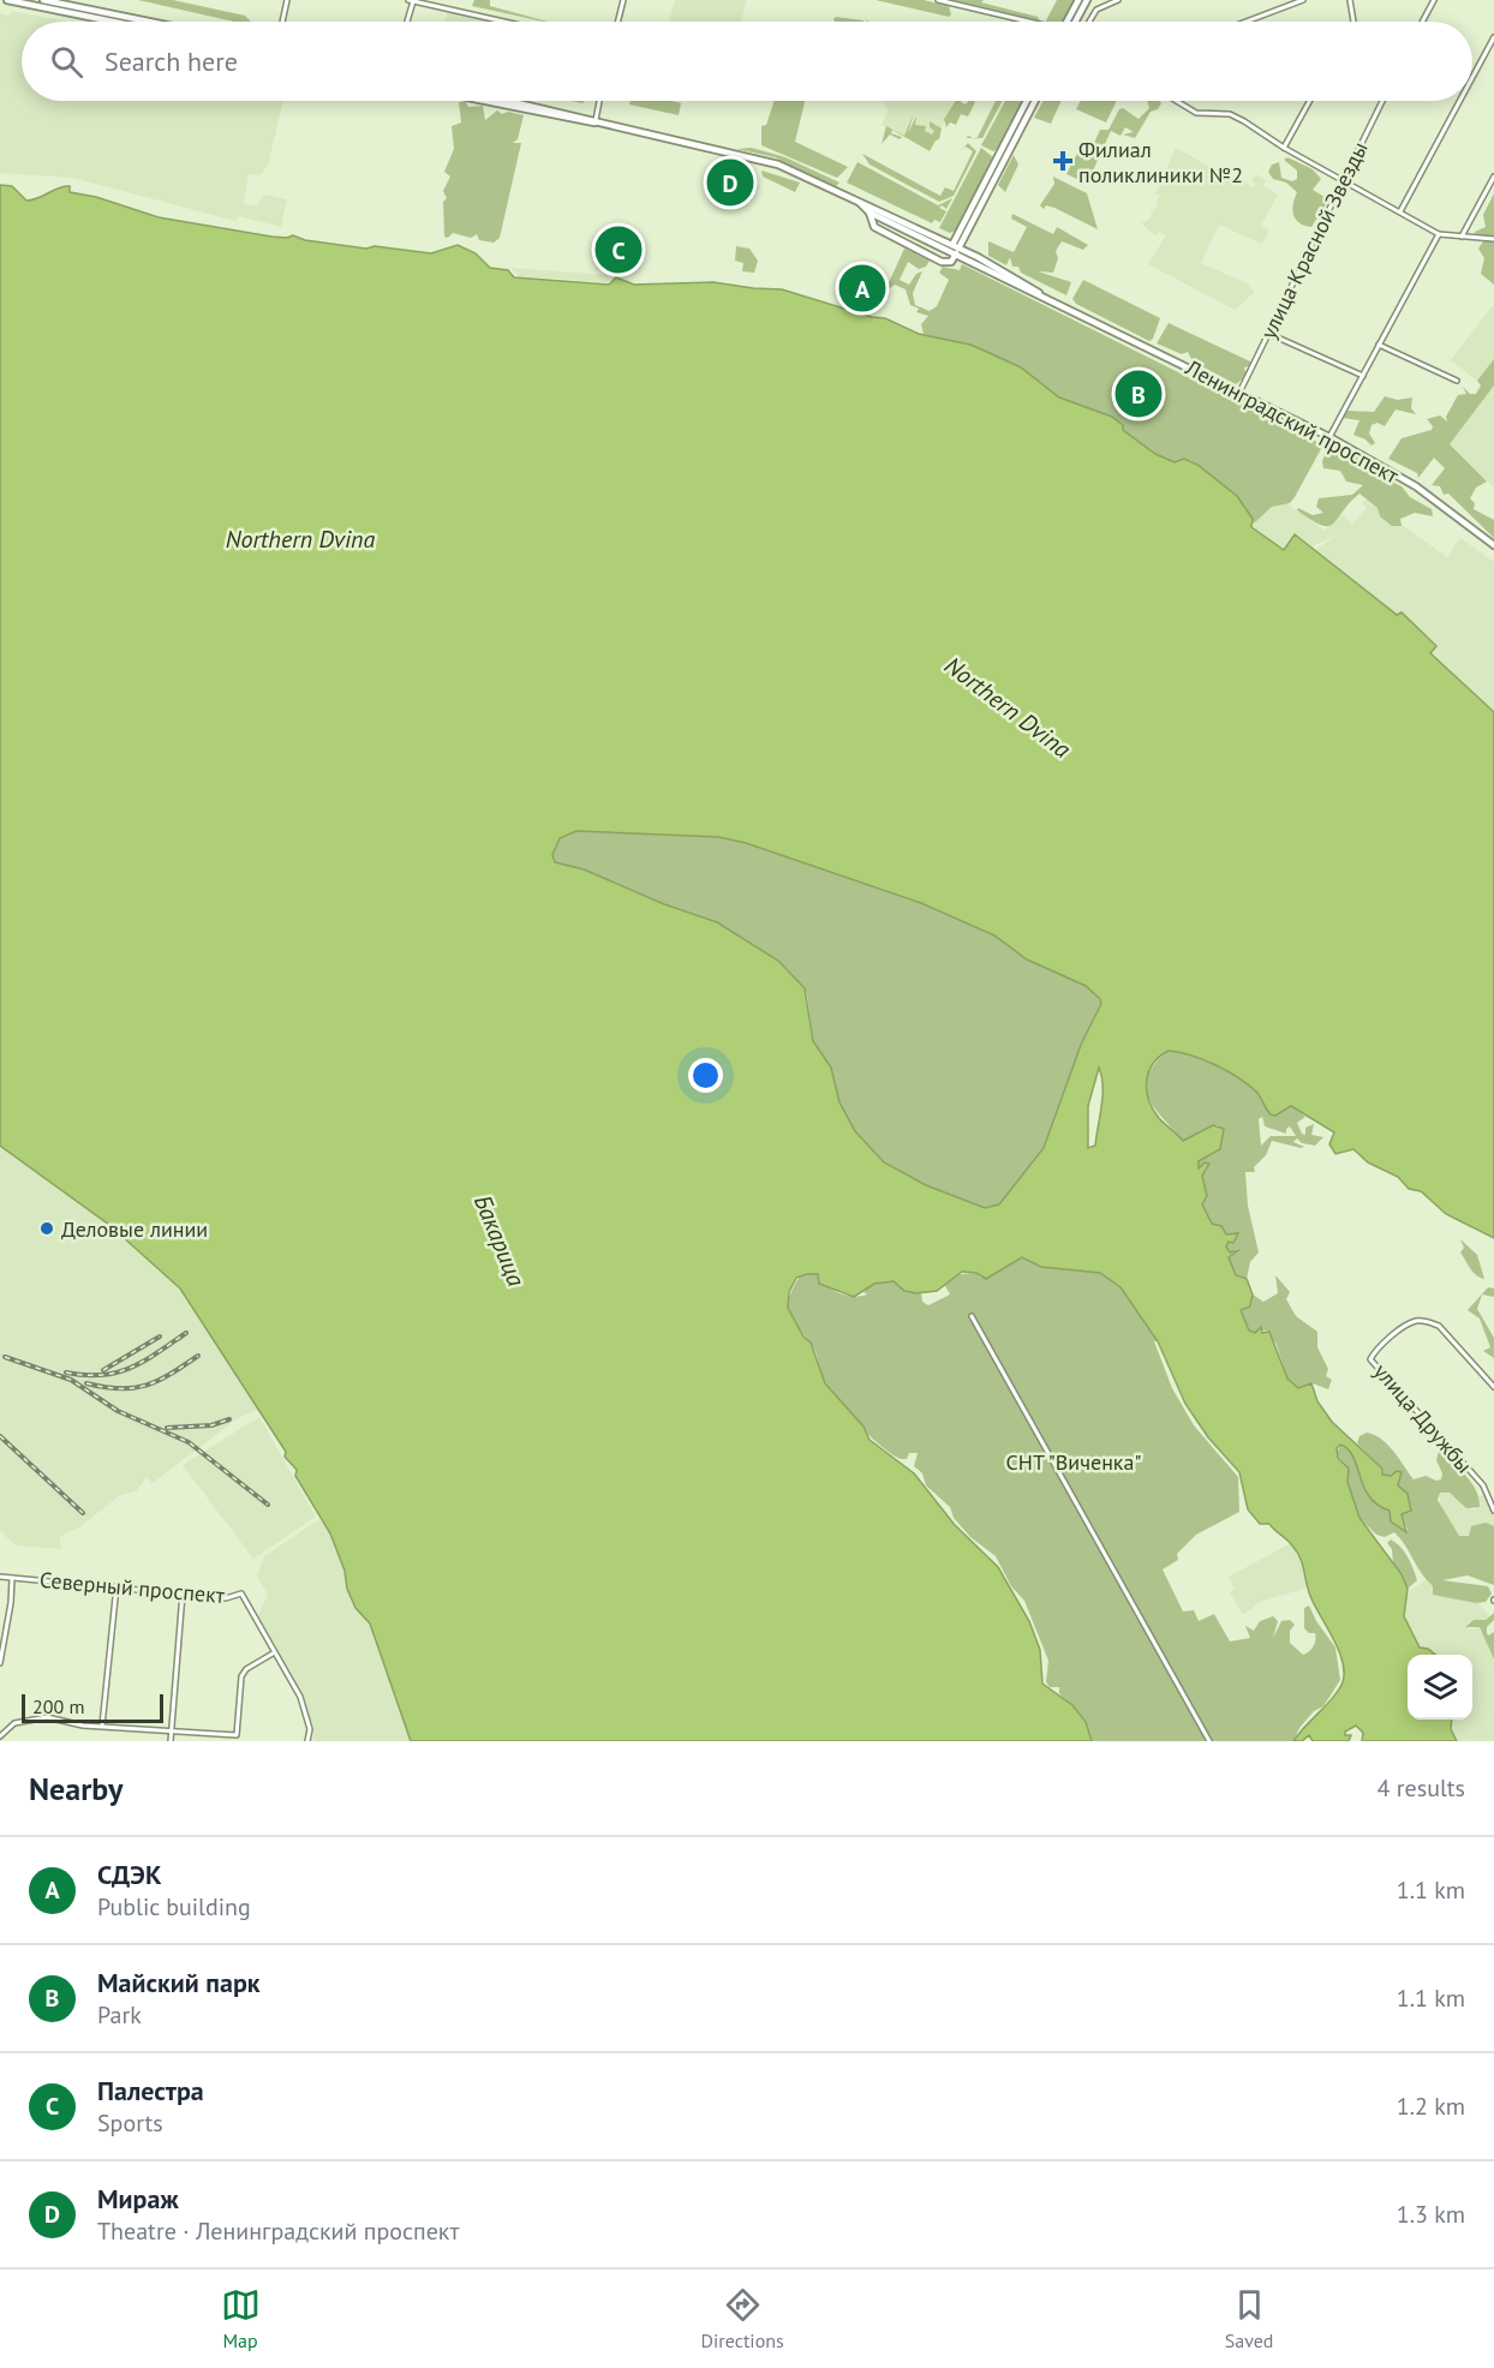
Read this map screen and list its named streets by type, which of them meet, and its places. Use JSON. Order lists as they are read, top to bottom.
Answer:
{
  "streets": {
    "main road": ["Ленинградский проспект"],
    "street": ["улица Красной Звезды", "улица Дружбы", "Северный проспект"]
  },
  "crossings": [
    ["улица Красной Звезды", "Ленинградский проспект"]
  ],
  "water": ["Northern Dvina", "Бакарица"],
  "parks": ["СНТ \"Виченка\""],
  "places": {
    "health": ["Филиал поликлиники №2"],
    "other": ["Деловые линии"]
  },
  "scale_bar": "200 m",
  "page": {
    "search": "Search here",
    "pins": [
      "D",
      "C",
      "A",
      "B"
    ],
    "scale": "200 m",
    "heading": ["Nearby", "4 results"],
    "list": [
      {
        "mark": "A",
        "name": "СДЭК",
        "note": "Public building",
        "value": "1.1 km"
      },
      {
        "mark": "B",
        "name": "Майский парк",
        "note": "Park",
        "value": "1.1 km"
      },
      {
        "mark": "C",
        "name": "Палестра",
        "note": "Sports",
        "value": "1.2 km"
      },
      {
        "mark": "D",
        "name": "Мираж",
        "note": "Theatre · Ленинградский проспект",
        "value": "1.3 km"
      }
    ],
    "nav": ["Map", "Directions", "Saved"]
  }
}
